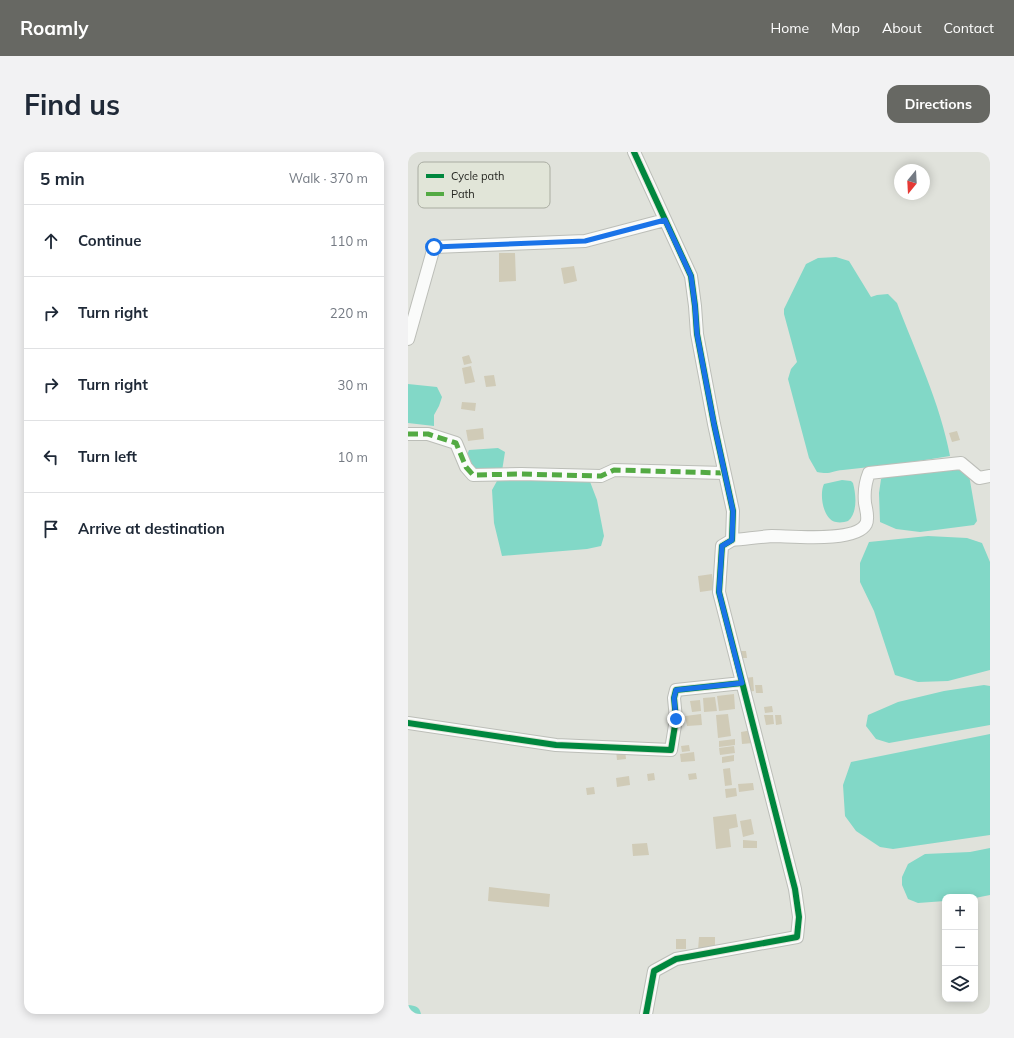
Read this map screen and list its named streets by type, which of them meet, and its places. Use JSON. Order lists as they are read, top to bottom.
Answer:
{
  "legend": ["Cycle path", "Path"],
  "north": "bottom",
  "page": {
    "header": "Roamly",
    "nav": [
      "Home",
      "Map",
      "About",
      "Contact"
    ],
    "buttons": "Directions",
    "title": "Find us",
    "heading": ["5 min", "Walk · 370 m"],
    "list": [
      ["Continue", "110 m"],
      ["Turn right", "220 m"],
      ["Turn right", "30 m"],
      ["Turn left", "10 m"],
      "Arrive at destination"
    ],
    "map_buttons": ["+", "−"]
  }
}
